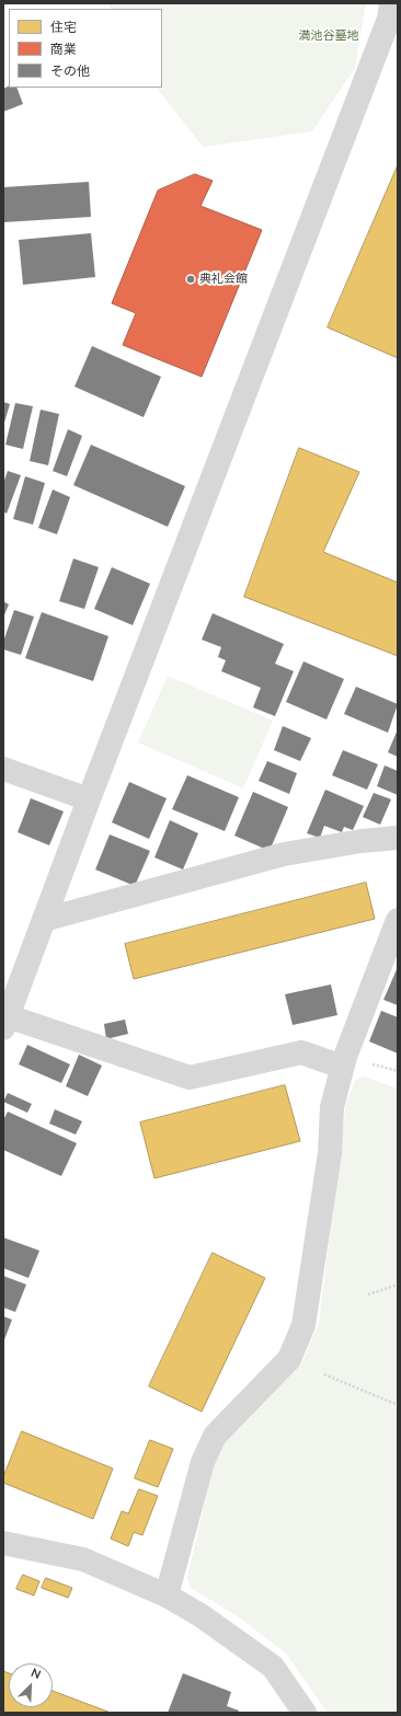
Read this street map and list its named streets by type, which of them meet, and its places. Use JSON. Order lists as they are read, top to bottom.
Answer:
{
  "parks": ["満池谷墓地"],
  "places": ["典礼会館"],
  "legend": ["住宅", "商業", "その他"],
  "north": "top right"
}
